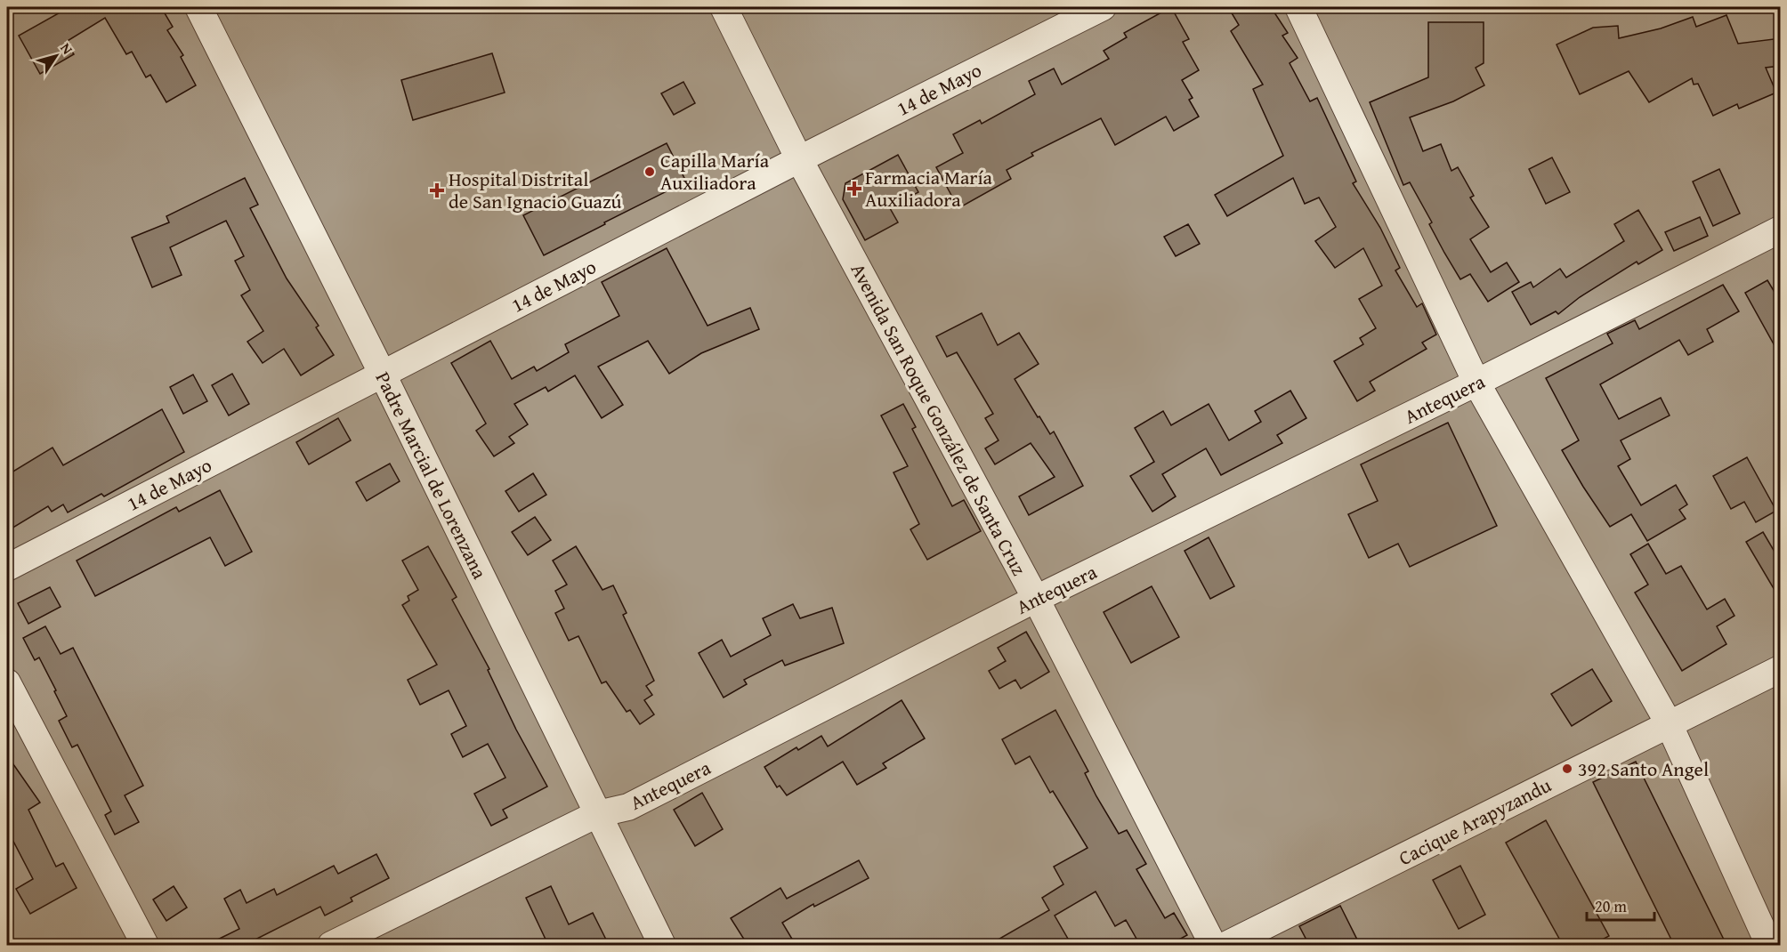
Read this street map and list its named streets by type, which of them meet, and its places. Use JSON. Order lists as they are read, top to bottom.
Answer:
{
  "streets": {
    "street": [
      "14 de Mayo",
      "Antequera",
      "Avenida San Roque González de Santa Cruz",
      "Padre Marcial de Lorenzana",
      "Cacique Arapyzandu"
    ]
  },
  "crossings": [
    ["14 de Mayo", "Avenida San Roque González de Santa Cruz"],
    ["14 de Mayo", "Padre Marcial de Lorenzana"],
    ["Antequera", "Avenida San Roque González de Santa Cruz"],
    ["Antequera", "Padre Marcial de Lorenzana"]
  ],
  "places": {
    "other": ["Capilla María Auxiliadora", "392 Santo Angel"],
    "health": ["Farmacia María Auxiliadora", "Hospital Distrital de San Ignacio Guazú"]
  },
  "scale_bar": "20 m",
  "north": "top right"
}
